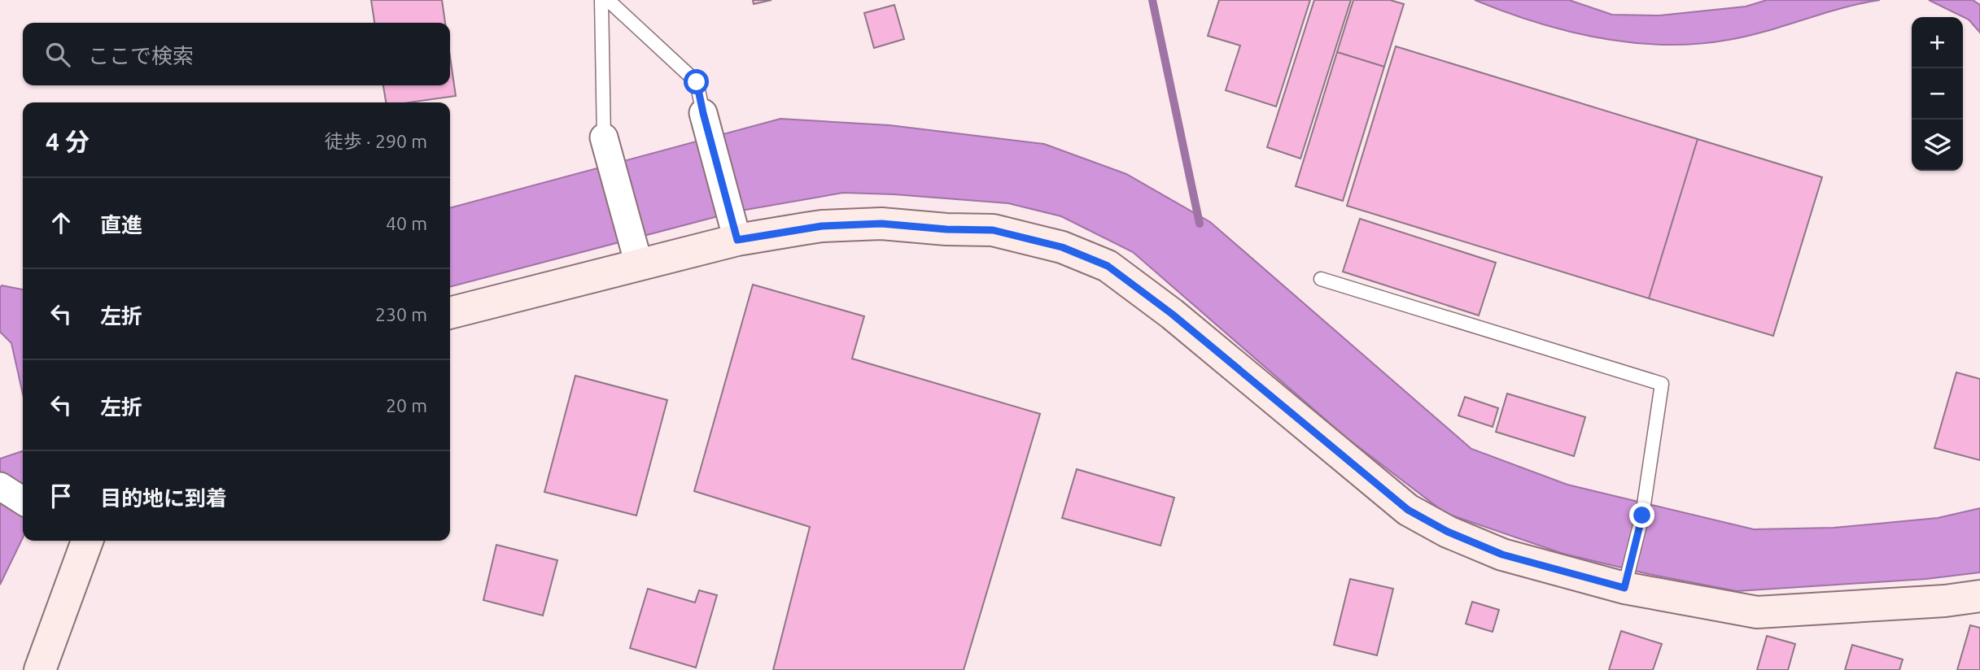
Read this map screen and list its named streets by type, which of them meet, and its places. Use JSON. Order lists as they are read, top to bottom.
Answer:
{
  "page": {
    "map_buttons": ["+", "−"],
    "search": "ここで検索",
    "heading": ["4 分", "徒歩 · 290 m"],
    "list": [
      ["直進", "40 m"],
      ["左折", "230 m"],
      ["左折", "20 m"],
      "目的地に到着"
    ]
  }
}
